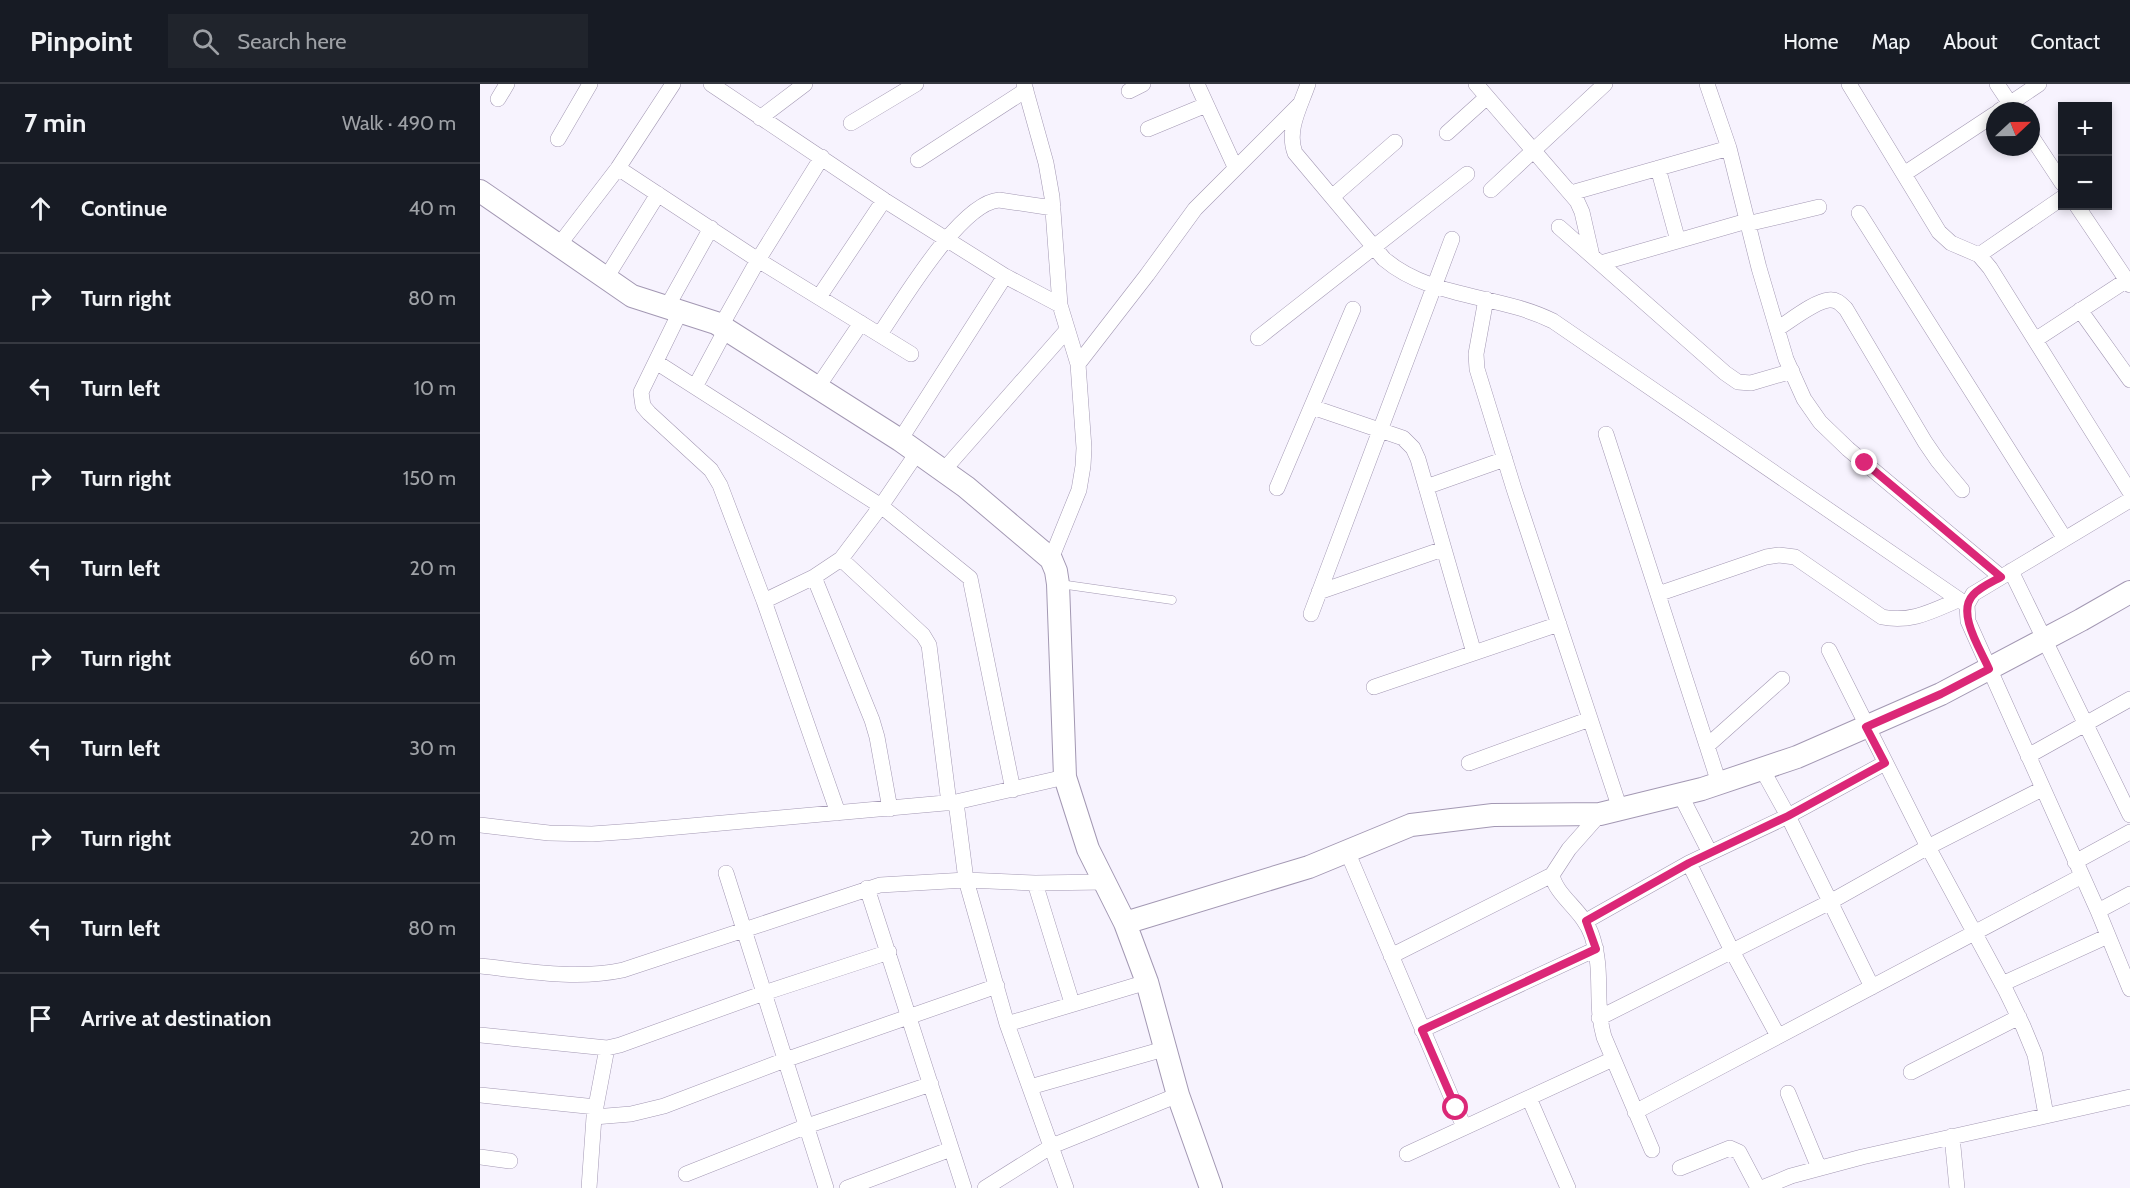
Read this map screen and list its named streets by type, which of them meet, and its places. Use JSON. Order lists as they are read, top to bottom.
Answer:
{
  "north": "right",
  "page": {
    "header": "Pinpoint",
    "search": "Search here",
    "nav": [
      "Home",
      "Map",
      "About",
      "Contact"
    ],
    "heading": ["7 min", "Walk · 490 m"],
    "map_buttons": ["+", "−"],
    "list": [
      ["Continue", "40 m"],
      ["Turn right", "80 m"],
      ["Turn left", "10 m"],
      ["Turn right", "150 m"],
      ["Turn left", "20 m"],
      ["Turn right", "60 m"],
      ["Turn left", "30 m"],
      ["Turn right", "20 m"],
      ["Turn left", "80 m"],
      "Arrive at destination"
    ]
  }
}
